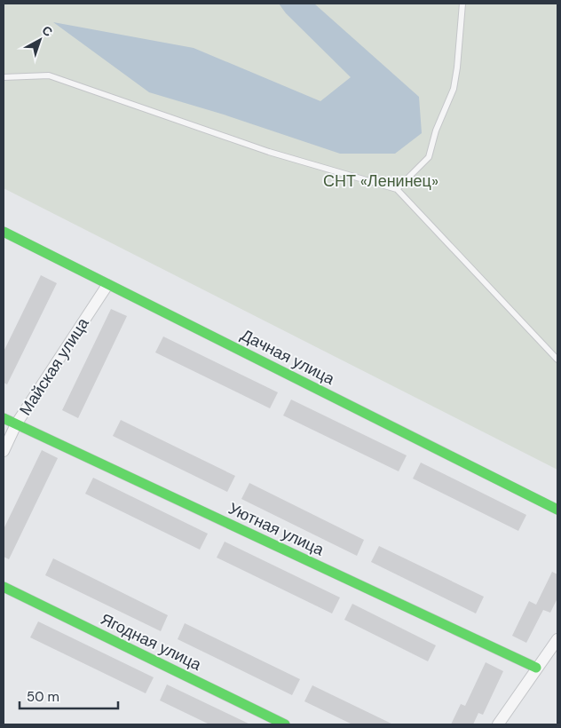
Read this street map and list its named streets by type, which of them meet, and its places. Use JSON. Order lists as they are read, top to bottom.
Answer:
{
  "streets": {
    "street": [
      "Дачная улица",
      "Майская улица",
      "Уютная улица",
      "Ягодная улица"
    ]
  },
  "crossings": [
    ["Дачная улица", "Майская улица"],
    ["Майская улица", "Уютная улица"]
  ],
  "parks": ["СНТ «Ленинец»"],
  "scale_bar": "50 m",
  "north": "top right"
}
